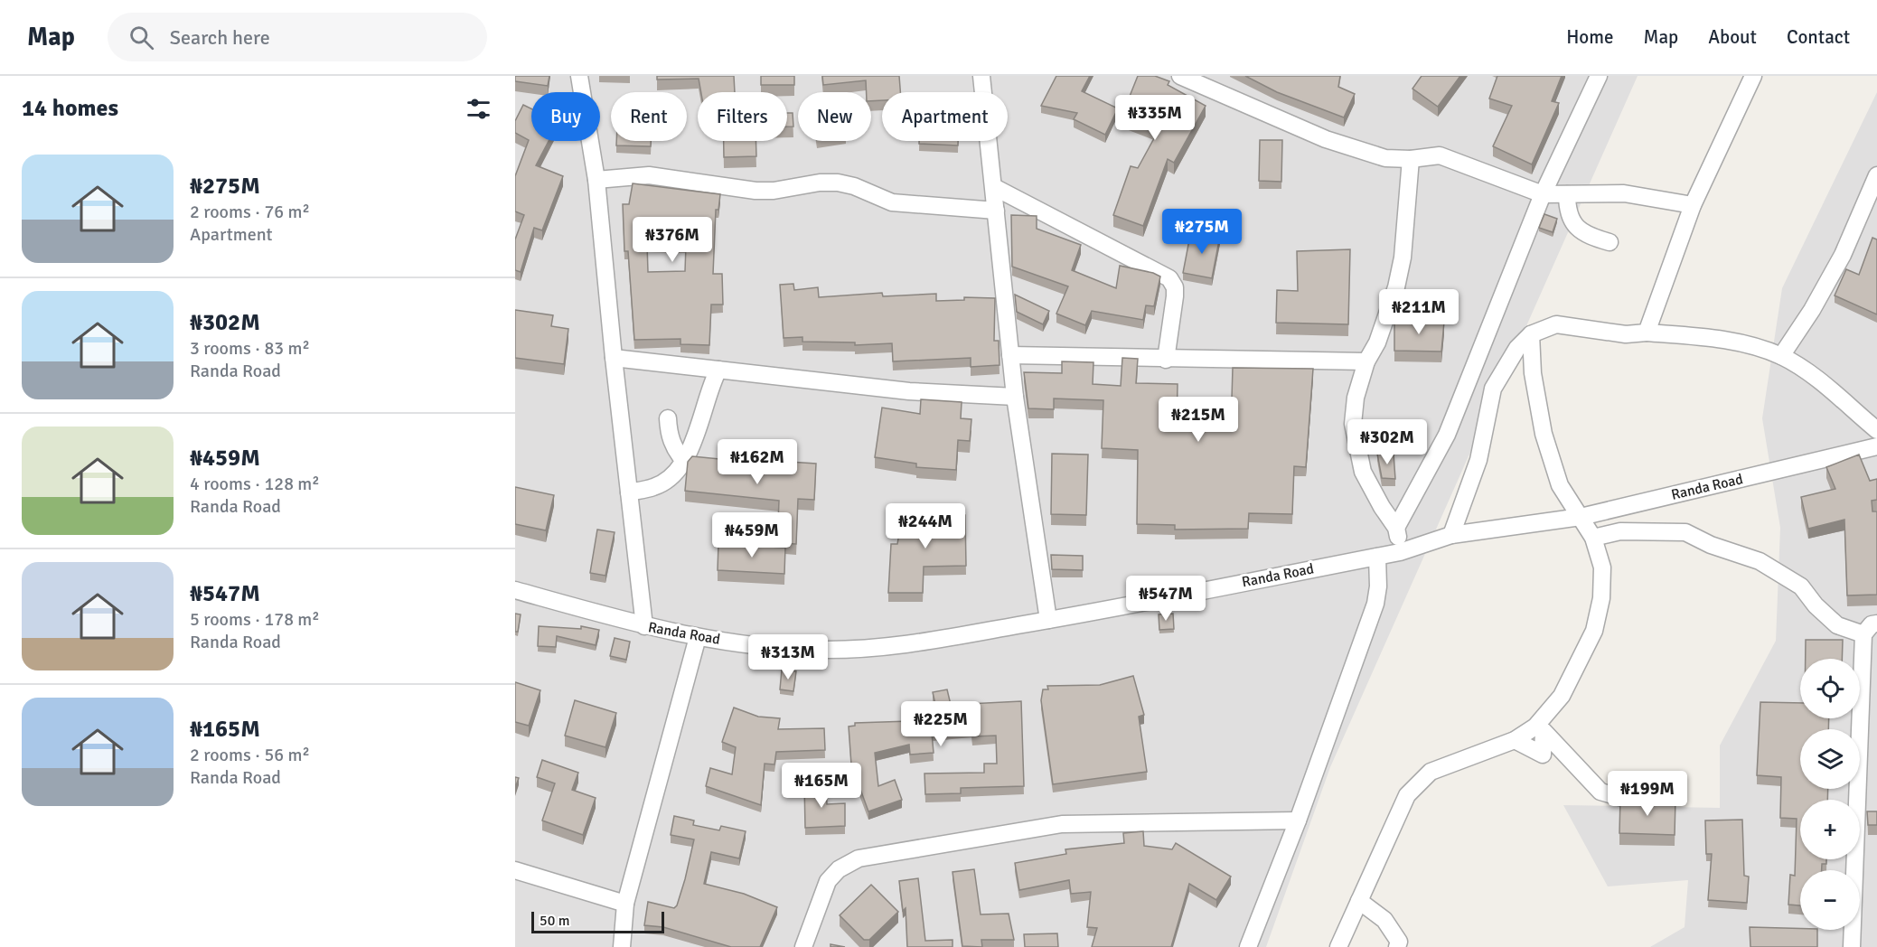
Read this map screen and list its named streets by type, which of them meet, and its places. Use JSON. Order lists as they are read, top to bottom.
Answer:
{
  "streets": {
    "street": ["Randa Road"]
  },
  "scale_bar": "50 m",
  "page": {
    "header": "Map",
    "search": "Search here",
    "nav": [
      "Home",
      "Map",
      "About",
      "Contact"
    ],
    "heading": "14 homes",
    "chip": [
      "Buy",
      "Rent",
      "Filters",
      "New",
      "Apartment"
    ],
    "price": [
      "₦335M",
      "₦275M",
      "₦376M",
      "₦211M",
      "₦215M",
      "₦302M",
      "₦162M",
      "₦244M",
      "₦459M",
      "₦547M",
      "₦313M",
      "₦225M",
      "₦165M",
      "₦199M"
    ],
    "list": [
      {
        "name": "₦275M",
        "note": "2 rooms · 76 m² · Apartment"
      },
      {
        "name": "₦302M",
        "note": "3 rooms · 83 m² · Randa Road"
      },
      {
        "name": "₦459M",
        "note": "4 rooms · 128 m² · Randa Road"
      },
      {
        "name": "₦547M",
        "note": "5 rooms · 178 m² · Randa Road"
      },
      {
        "name": "₦165M",
        "note": "2 rooms · 56 m² · Randa Road"
      }
    ],
    "map_buttons": ["+", "−"],
    "scale": "50 m"
  }
}
